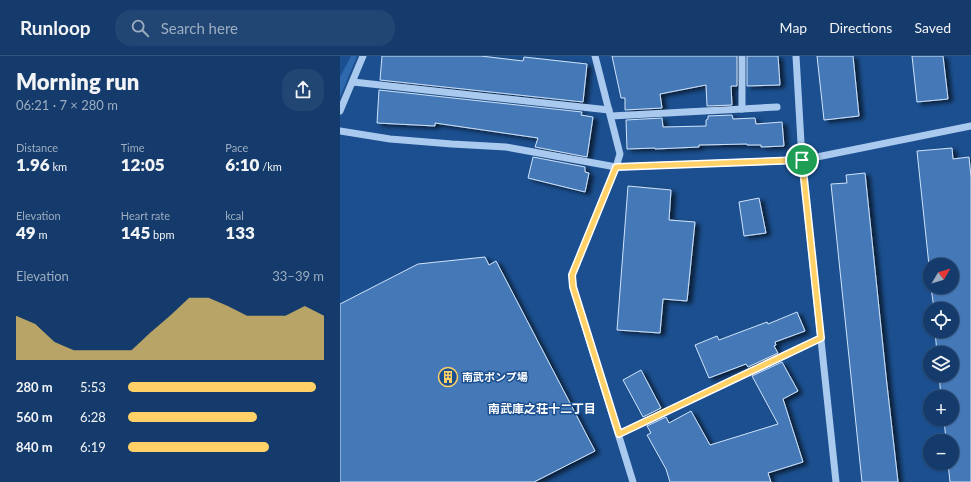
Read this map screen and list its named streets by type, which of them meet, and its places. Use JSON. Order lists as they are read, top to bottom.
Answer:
{
  "districts": ["南武庫之荘十二丁目"],
  "places": {
    "building": ["南武ポンプ場"]
  },
  "north": "top right",
  "page": {
    "header": "Runloop",
    "search": "Search here",
    "nav": ["Map", "Directions", "Saved"],
    "heading": ["Morning run", "06:21 · 7 × 280 m"],
    "stats": [
      ["Distance", "1.96 km"],
      ["Time", "12:05"],
      ["Pace", "6:10 /km"],
      ["Elevation", "49 m"],
      ["Heart rate", "145 bpm"],
      ["kcal", "133"]
    ],
    "map_buttons": ["+", "−"],
    "chart": ["Elevation", "33–39 m"],
    "list": [
      {
        "name": "280 m",
        "note": "5:53"
      },
      {
        "name": "560 m",
        "note": "6:28"
      },
      {
        "name": "840 m",
        "note": "6:19"
      }
    ]
  }
}
